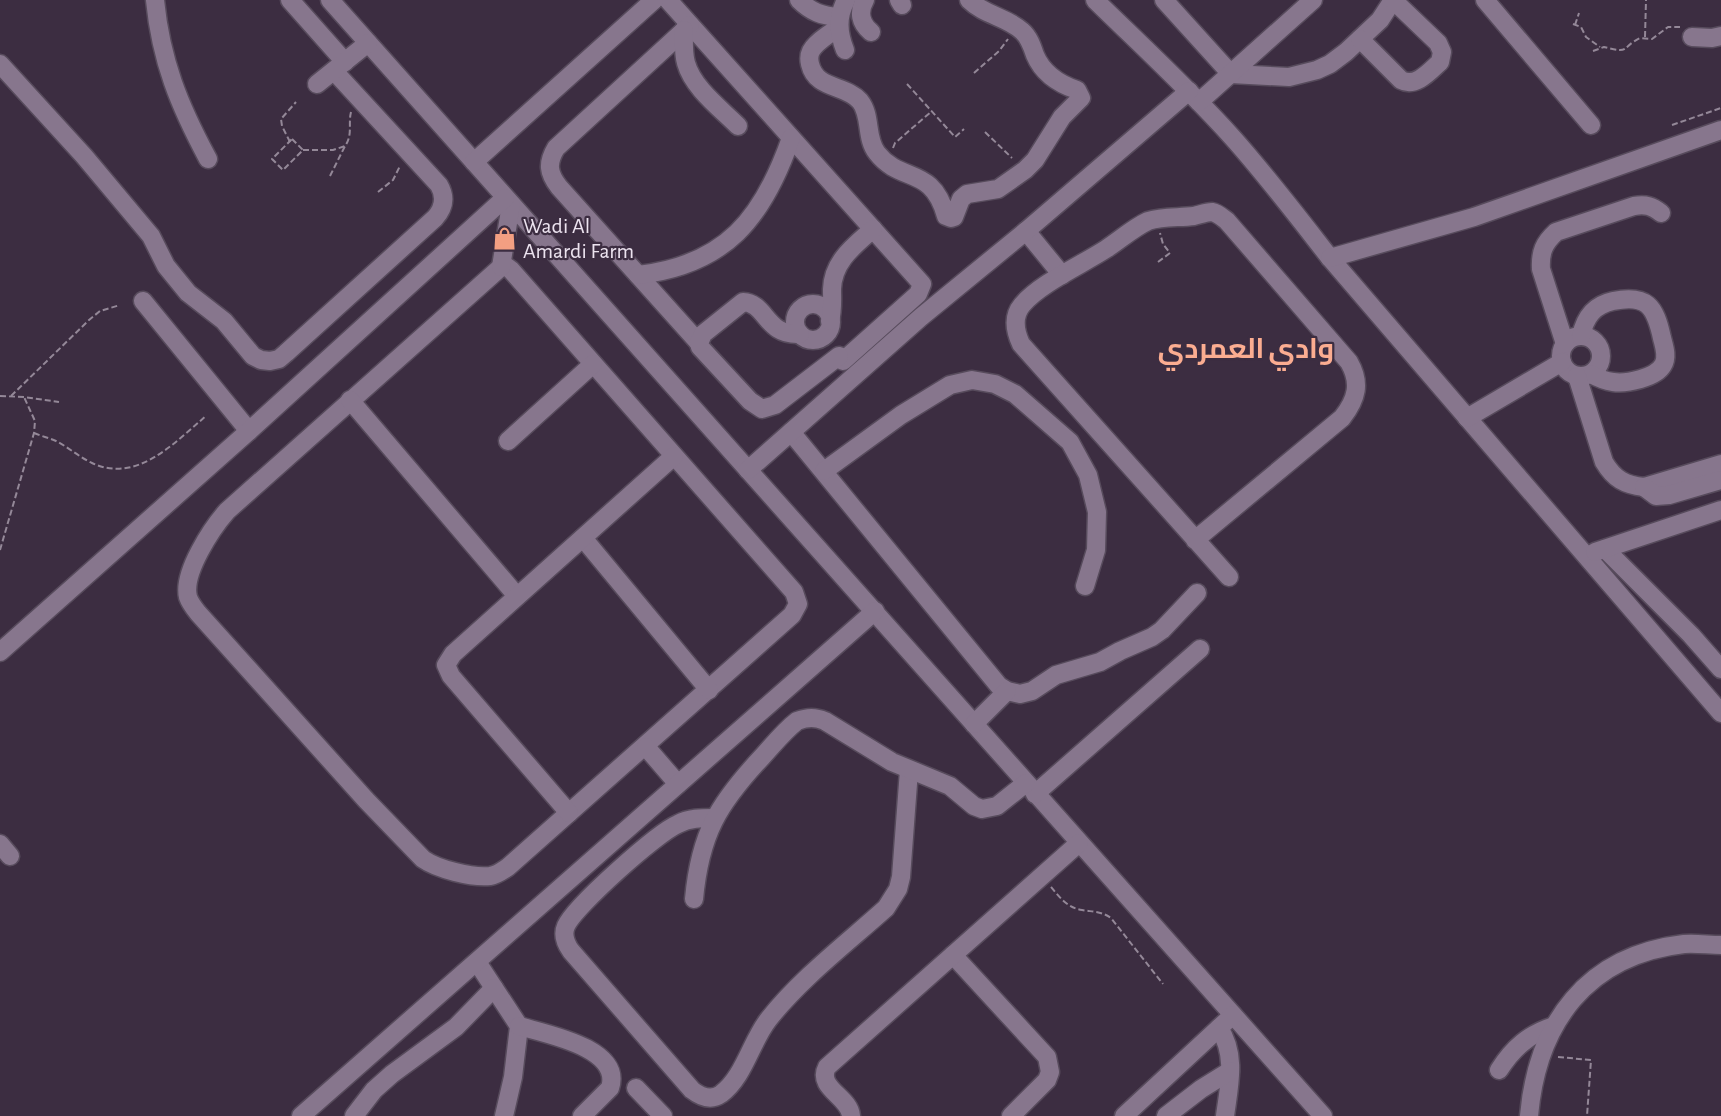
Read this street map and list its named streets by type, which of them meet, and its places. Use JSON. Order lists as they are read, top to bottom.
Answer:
{
  "districts": ["وادي العمردي"],
  "places": {
    "shop": ["Wadi Al Amardi Farm"]
  }
}
